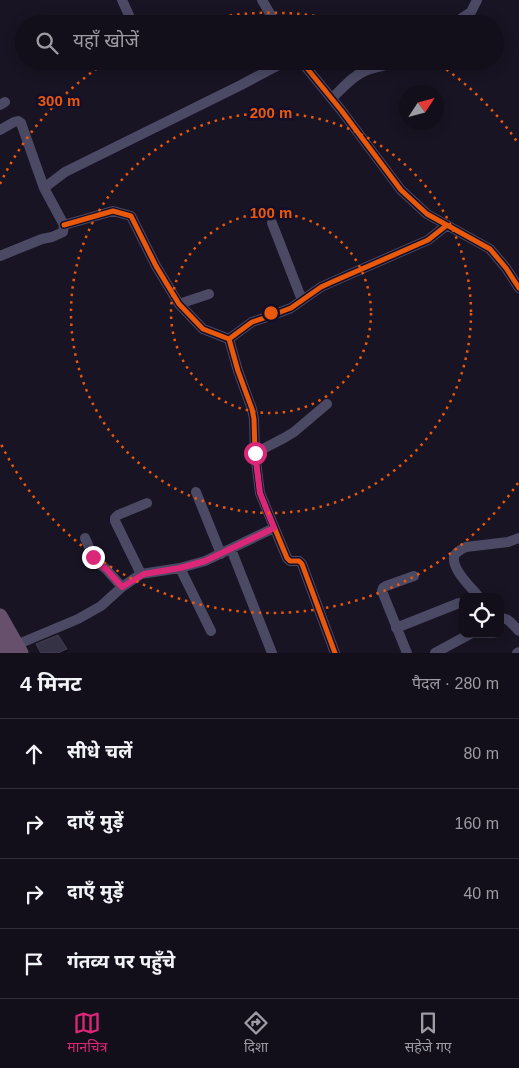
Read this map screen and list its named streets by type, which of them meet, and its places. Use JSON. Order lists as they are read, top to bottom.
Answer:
{
  "north": "top right",
  "page": {
    "search": "यहाँ खोजें",
    "heading": ["4 मिनट", "पैदल · 280 m"],
    "list": [
      ["सीधे चलें", "80 m"],
      ["दाएँ मुड़ें", "160 m"],
      ["दाएँ मुड़ें", "40 m"],
      "गंतव्य पर पहुँचे"
    ],
    "nav": ["मानचित्र", "दिशा", "सहेजे गए"]
  },
  "rings": ["300 m", "200 m", "100 m"]
}
